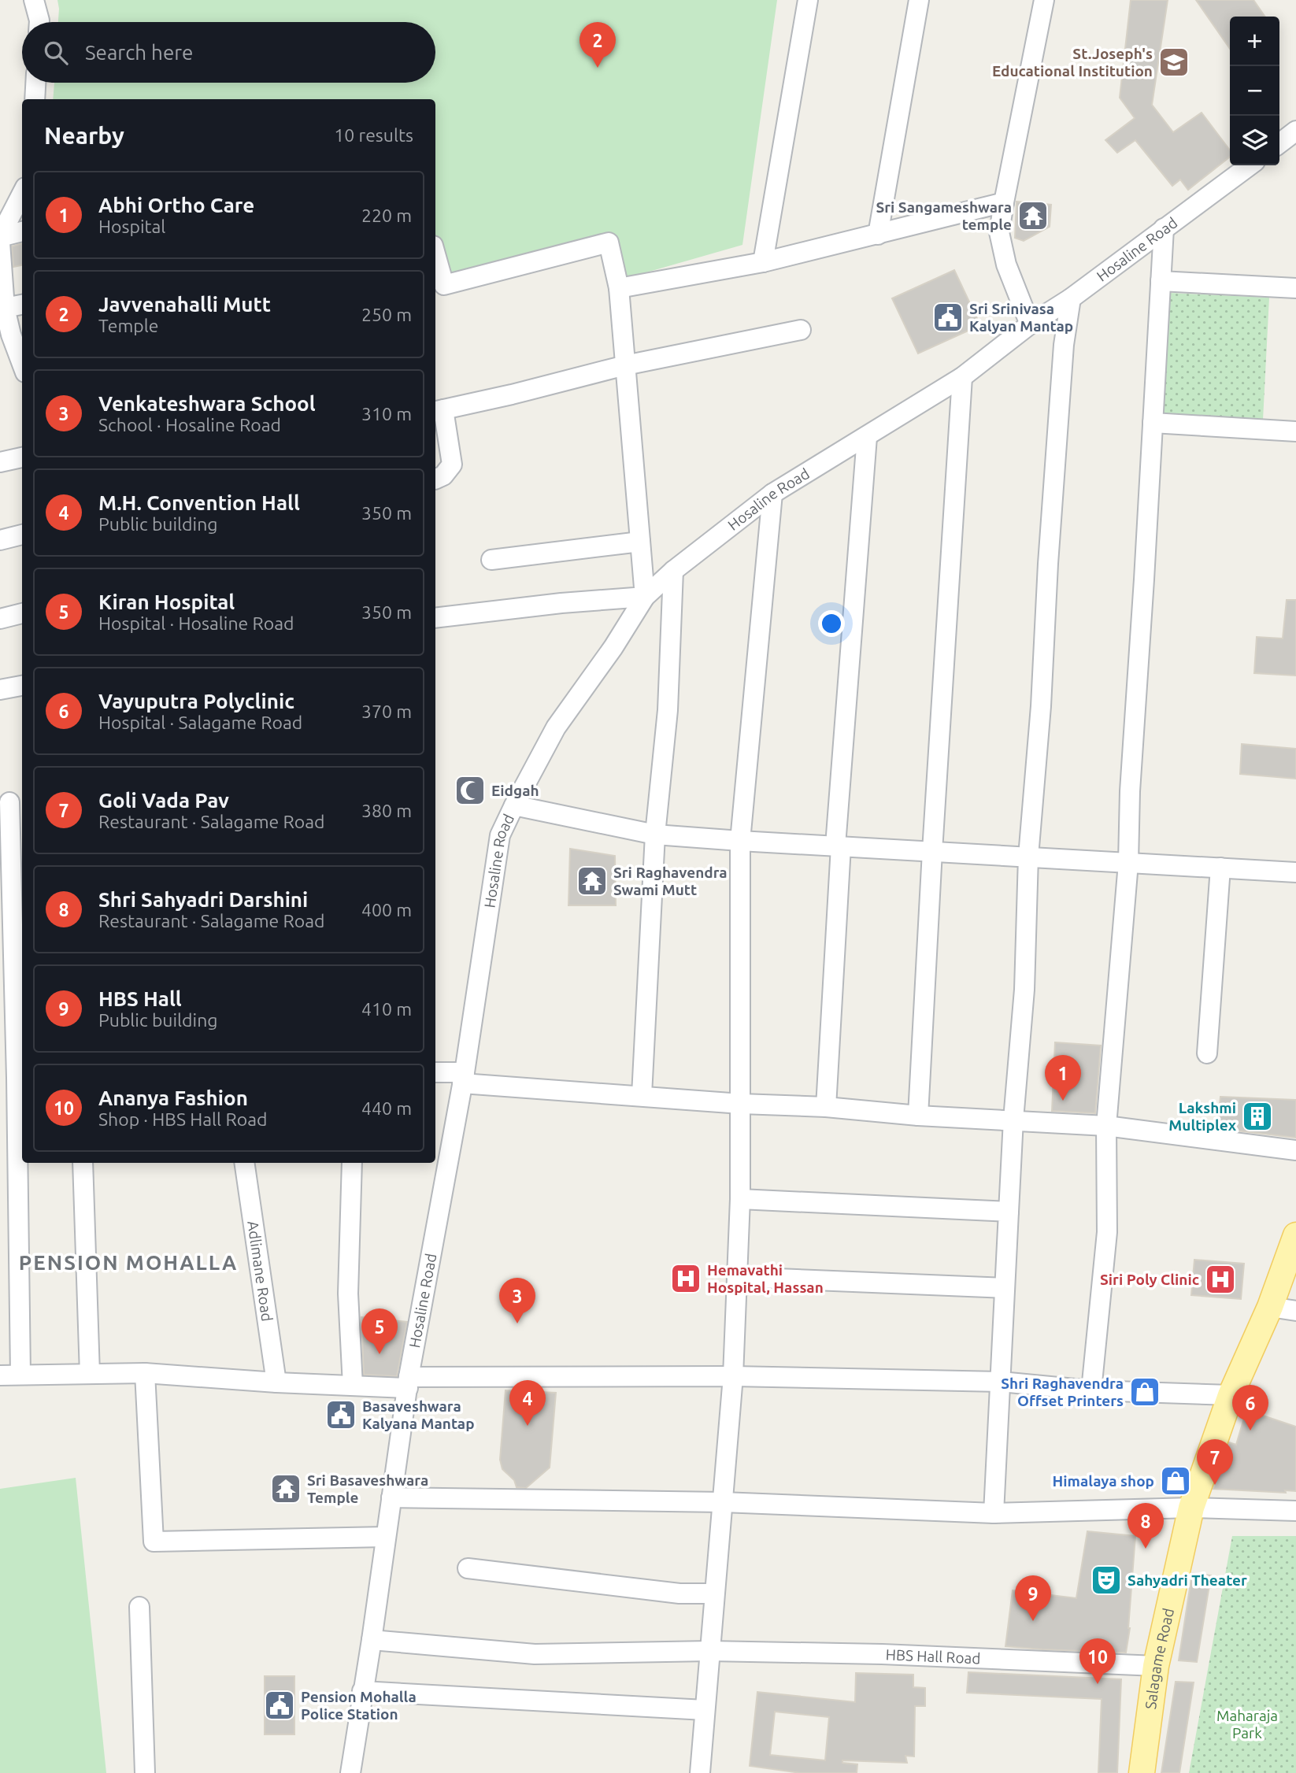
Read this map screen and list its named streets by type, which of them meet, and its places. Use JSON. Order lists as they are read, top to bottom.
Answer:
{
  "streets": {
    "main road": ["Salagame Road"],
    "street": ["Hosaline Road", "Adlimane Road", "HBS Hall Road"]
  },
  "crossings": [
    ["Hosaline Road", "HBS Hall Road"],
    ["HBS Hall Road", "Salagame Road"]
  ],
  "districts": ["PENSION MOHALLA"],
  "parks": ["Maharaja Park"],
  "places": {
    "school or university": ["St.Joseph's Educational Institution"],
    "temple": ["Sri Sangameshwara temple", "Sri Raghavendra Swami Mutt", "Sri Basaveshwara Temple"],
    "public building": ["Sri Srinivasa Kalyan Mantap", "Basaveshwara Kalyana Mantap", "Pension Mohalla Police Station"],
    "mosque": ["Eidgah"],
    "building": ["Lakshmi Multiplex"],
    "hospital": ["Hemavathi Hospital, Hassan", "Siri Poly Clinic"],
    "shop": ["Shri Raghavendra Offset Printers", "Himalaya shop"],
    "theatre": ["Sahyadri Theater"]
  },
  "page": {
    "map_buttons": ["+", "−"],
    "pins": [
      "2",
      "1",
      "3",
      "5",
      "4",
      "6",
      "7",
      "8",
      "9",
      "10"
    ],
    "search": "Search here",
    "heading": ["Nearby", "10 results"],
    "list": [
      {
        "mark": "1",
        "name": "Abhi Ortho Care",
        "note": "Hospital",
        "value": "220 m"
      },
      {
        "mark": "2",
        "name": "Javvenahalli Mutt",
        "note": "Temple",
        "value": "250 m"
      },
      {
        "mark": "3",
        "name": "Venkateshwara School",
        "note": "School · Hosaline Road",
        "value": "310 m"
      },
      {
        "mark": "4",
        "name": "M.H. Convention Hall",
        "note": "Public building",
        "value": "350 m"
      },
      {
        "mark": "5",
        "name": "Kiran Hospital",
        "note": "Hospital · Hosaline Road",
        "value": "350 m"
      },
      {
        "mark": "6",
        "name": "Vayuputra Polyclinic",
        "note": "Hospital · Salagame Road",
        "value": "370 m"
      },
      {
        "mark": "7",
        "name": "Goli Vada Pav",
        "note": "Restaurant · Salagame Road",
        "value": "380 m"
      },
      {
        "mark": "8",
        "name": "Shri Sahyadri Darshini",
        "note": "Restaurant · Salagame Road",
        "value": "400 m"
      },
      {
        "mark": "9",
        "name": "HBS Hall",
        "note": "Public building",
        "value": "410 m"
      },
      {
        "mark": "10",
        "name": "Ananya Fashion",
        "note": "Shop · HBS Hall Road",
        "value": "440 m"
      }
    ]
  }
}
